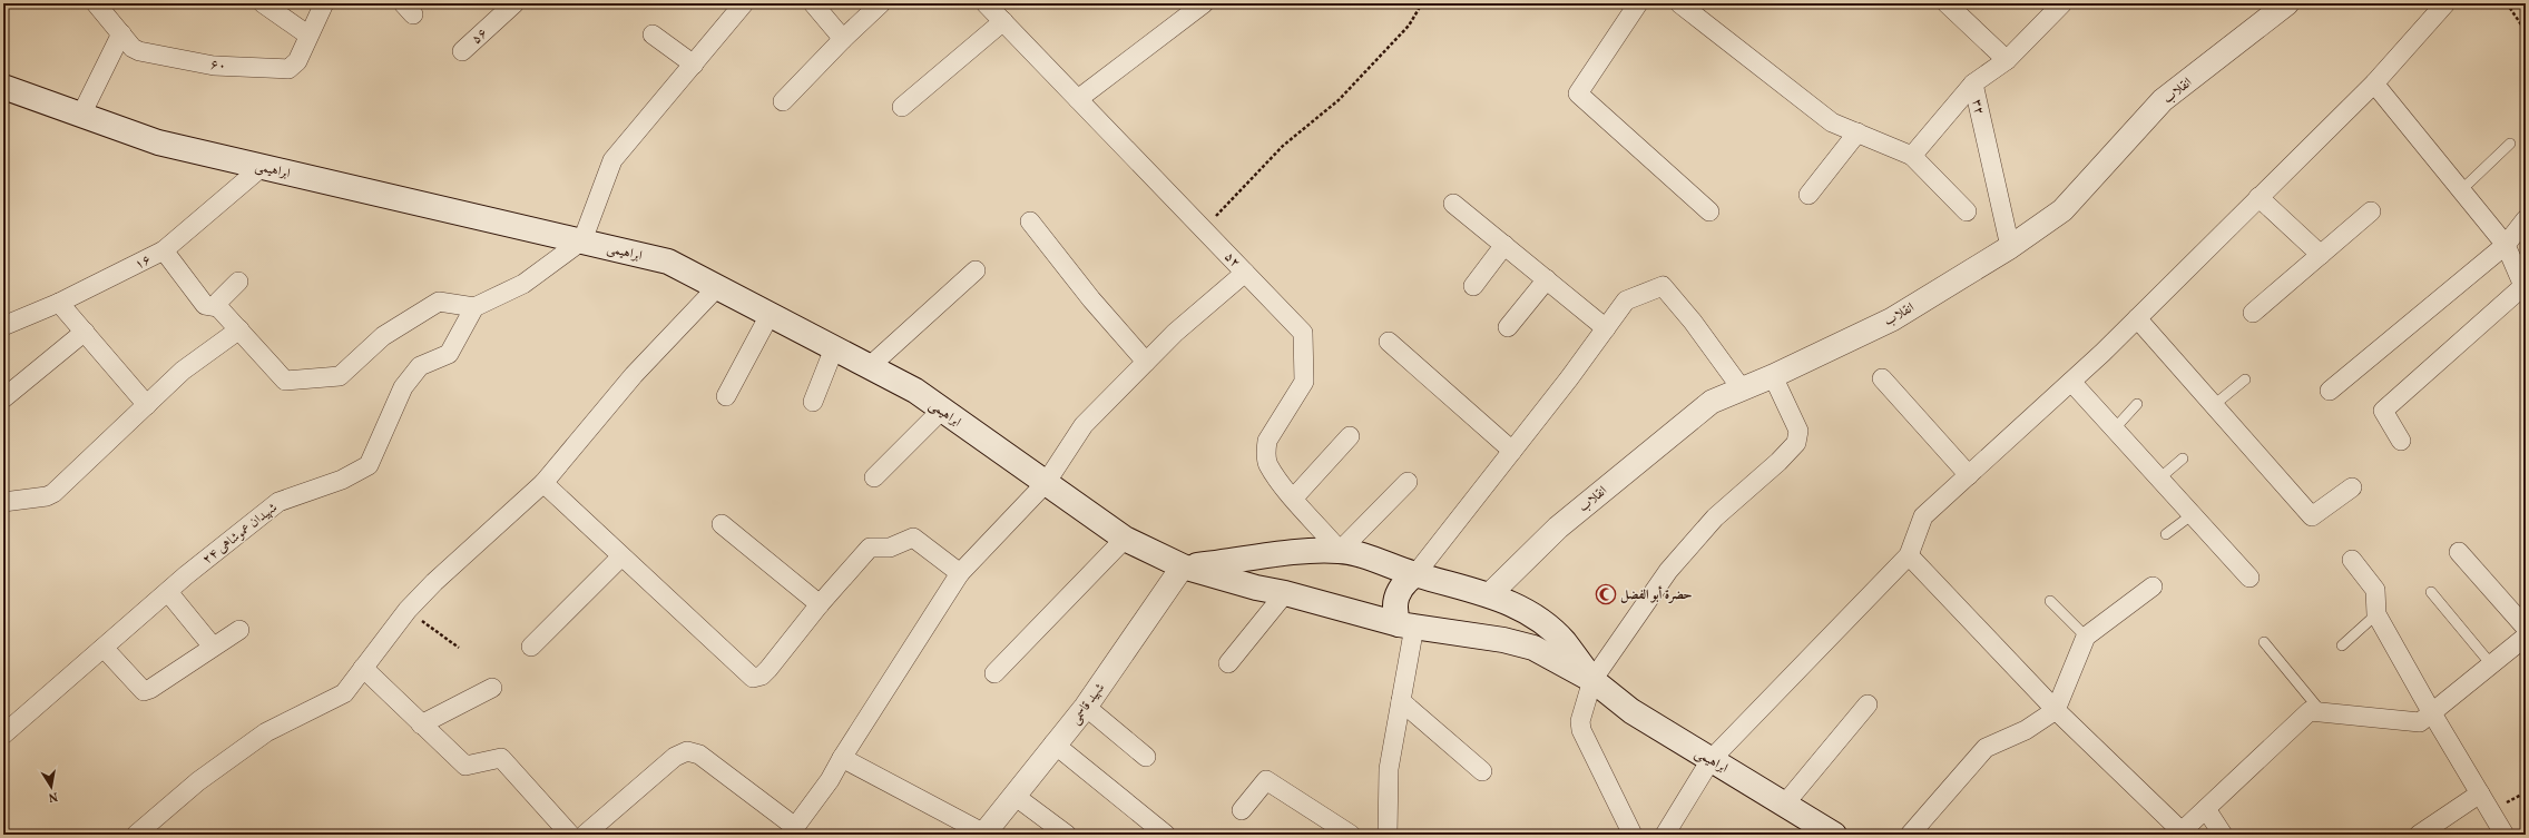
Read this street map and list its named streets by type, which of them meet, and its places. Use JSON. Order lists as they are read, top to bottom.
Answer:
{
  "streets": {
    "main road": ["ابراهیمی"],
    "street": [
      "۵۶",
      "۶۰",
      "انقلاب",
      "۳۲",
      "۵۲",
      "۱۶",
      "۲۴ شهیدان عموشاهی",
      "شهید قاسمی"
    ]
  },
  "crossings": [
    ["انقلاب", "۳۲"],
    ["ابراهیمی", "۱۶"],
    ["ابراهیمی", "شهید قاسمی"]
  ],
  "places": {
    "mosque": ["حضرة أبو الفضل"]
  },
  "north": "bottom"
}
